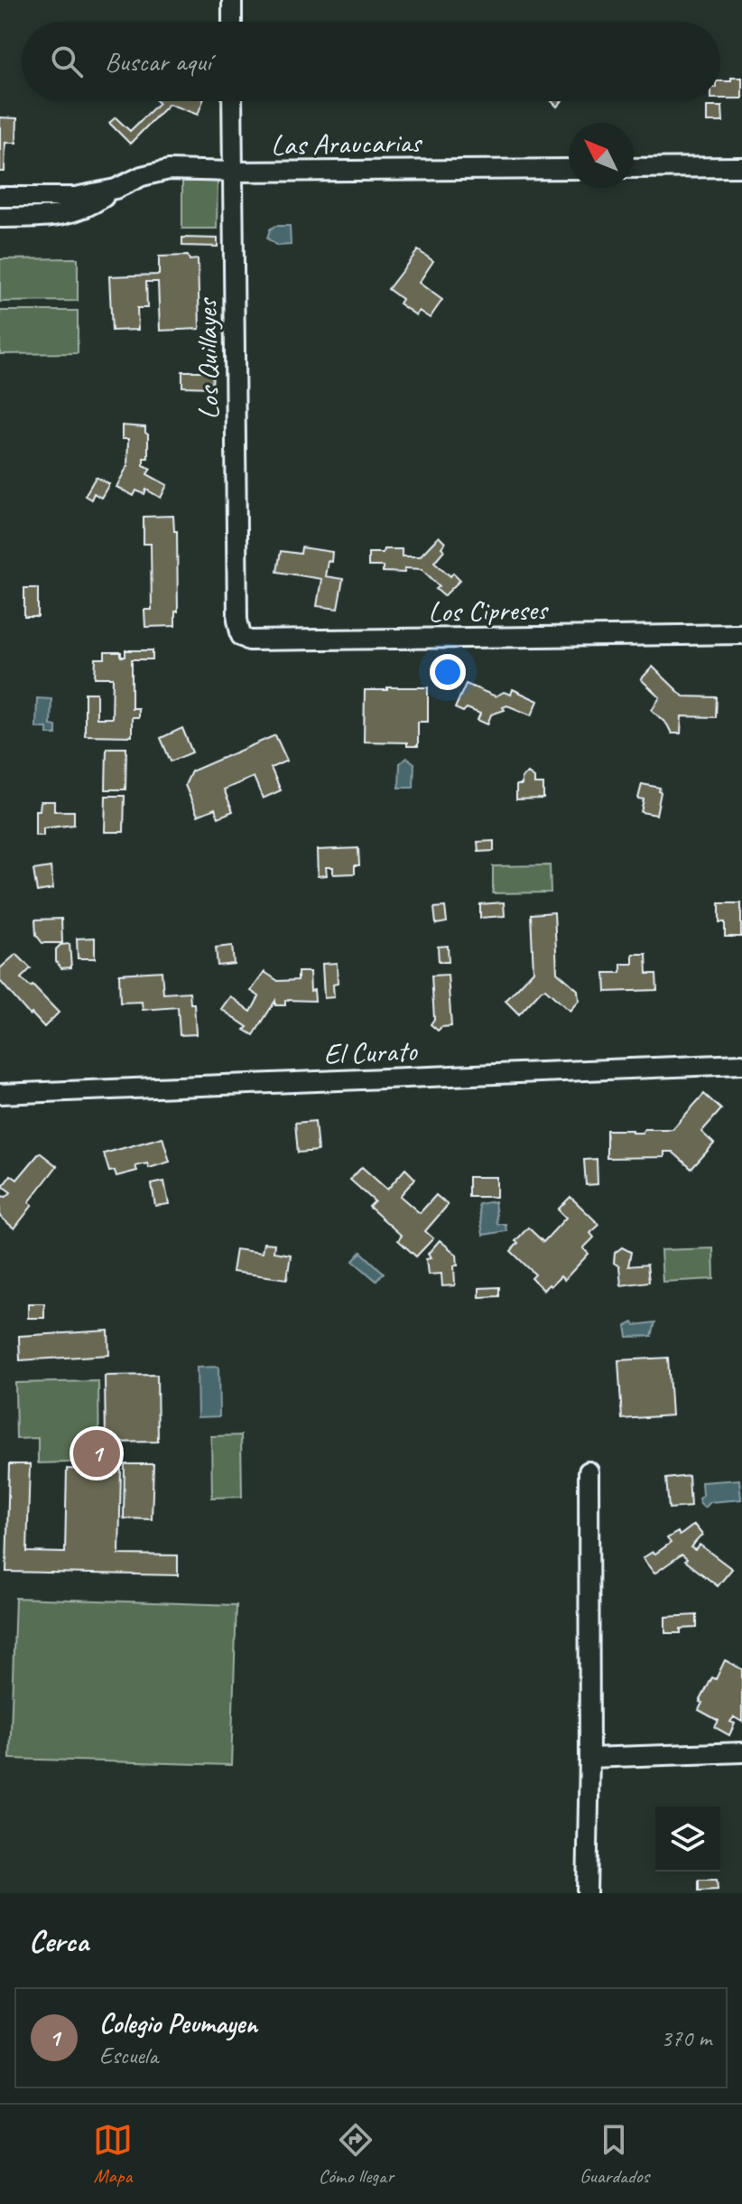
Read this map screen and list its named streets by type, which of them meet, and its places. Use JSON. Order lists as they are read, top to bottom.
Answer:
{
  "streets": {
    "street": [
      "Las Araucarias",
      "Los Quillayes",
      "Los Cipreses",
      "El Curato"
    ]
  },
  "crossings": [
    ["Las Araucarias", "Los Quillayes"],
    ["Los Quillayes", "Los Cipreses"]
  ],
  "north": "top left",
  "page": {
    "search": "Buscar aquí",
    "pins": "1",
    "heading": "Cerca",
    "list": [
      {
        "mark": "1",
        "name": "Colegio Peumayen",
        "note": "Escuela",
        "value": "370 m"
      }
    ],
    "nav": ["Mapa", "Cómo llegar", "Guardados"]
  }
}
